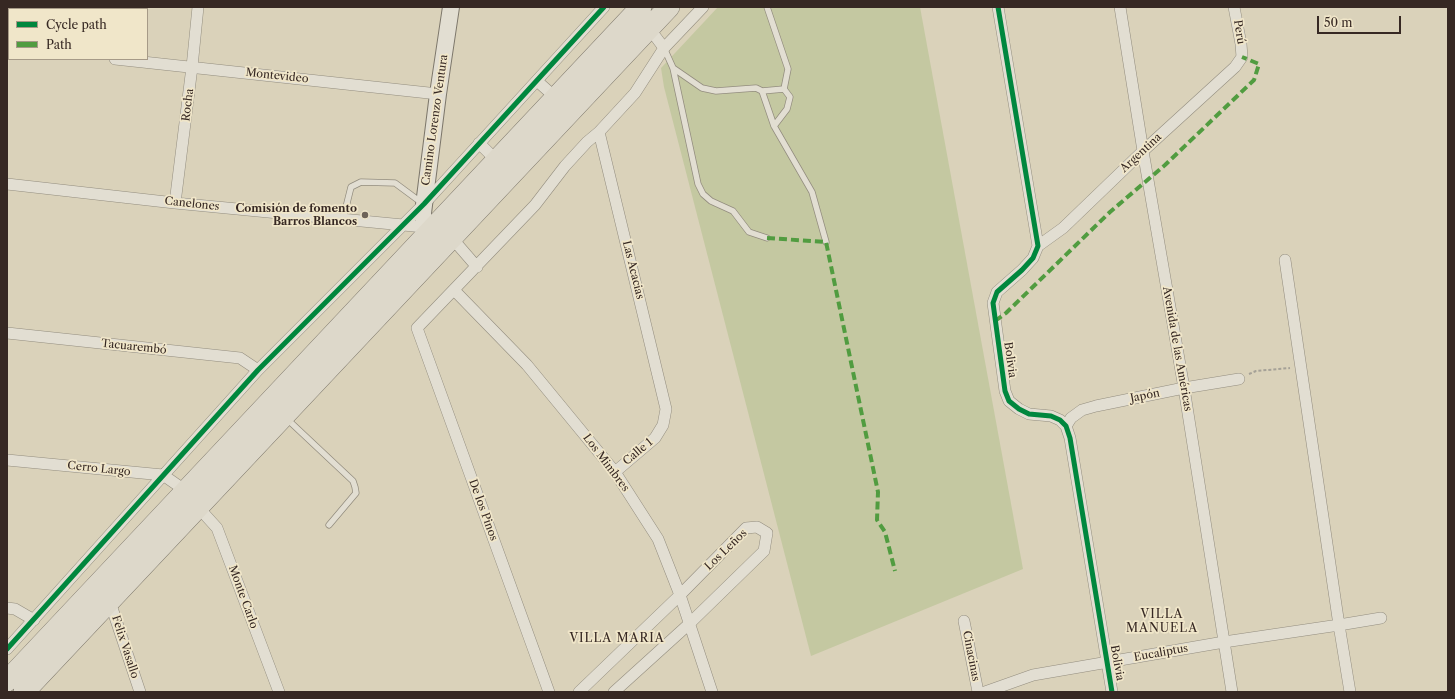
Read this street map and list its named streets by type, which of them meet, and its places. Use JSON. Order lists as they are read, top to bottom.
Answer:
{
  "streets": {
    "street": [
      "Perú",
      "Montevideo",
      "Rocha",
      "Camino Lorenzo Ventura",
      "Argentina",
      "Canelones",
      "Las Acacias",
      "Tacuarembó",
      "Avenida de las Américas",
      "Bolivia",
      "Japón",
      "Calle 1",
      "Los Mimbres",
      "Cerro Largo",
      "De los Pinos",
      "Los Leños",
      "Monte Carlo",
      "Felix Vasallo",
      "Eucaliptus",
      "Cinacinas"
    ]
  },
  "crossings": [
    ["Perú", "Argentina"],
    ["Montevideo", "Rocha"],
    ["Montevideo", "Camino Lorenzo Ventura"],
    ["Rocha", "Canelones"],
    ["Camino Lorenzo Ventura", "Canelones"],
    ["Argentina", "Avenida de las Américas"],
    ["Argentina", "Bolivia"],
    ["Las Acacias", "Calle 1"],
    ["Avenida de las Américas", "Japón"],
    ["Avenida de las Américas", "Eucaliptus"],
    ["Bolivia", "Japón"],
    ["Bolivia", "Eucaliptus"],
    ["Calle 1", "Los Mimbres"],
    ["Los Mimbres", "De los Pinos"],
    ["Los Mimbres", "Los Leños"]
  ],
  "districts": ["VILLA MANUELA", "VILLA MARIA"],
  "places": ["Comisión de fomento Barros Blancos"],
  "legend": ["Cycle path", "Path"],
  "scale_bar": "50 m"
}
